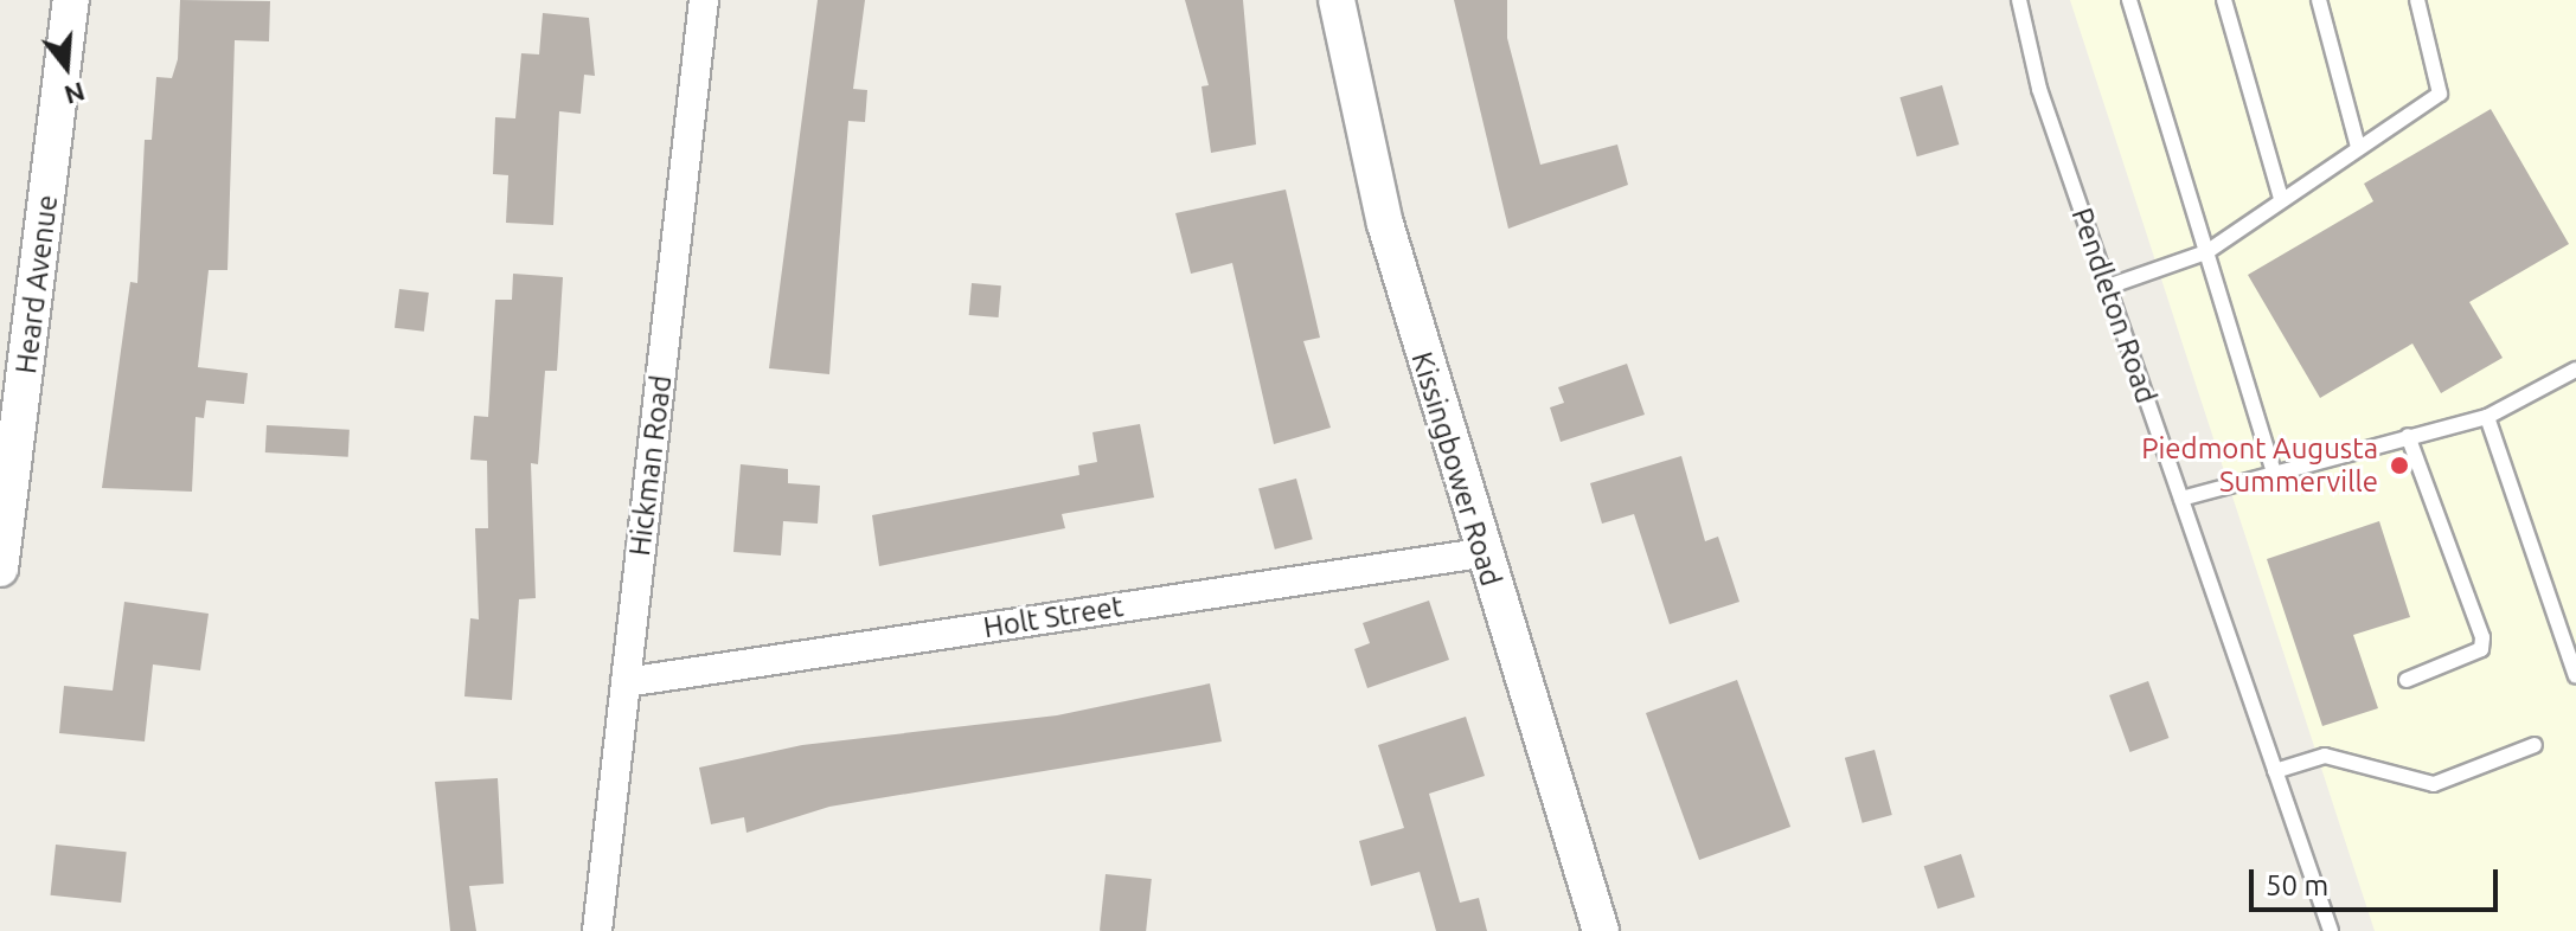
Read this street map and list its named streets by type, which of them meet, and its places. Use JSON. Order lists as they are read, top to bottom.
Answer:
{
  "streets": {
    "street": [
      "Heard Avenue",
      "Hickman Road",
      "Kissingbower Road",
      "Holt Street"
    ],
    "lane": ["Pendleton Road"]
  },
  "crossings": [
    ["Hickman Road", "Holt Street"],
    ["Kissingbower Road", "Holt Street"]
  ],
  "places": ["Piedmont Augusta Summerville"],
  "scale_bar": "50 m",
  "north": "bottom"
}
